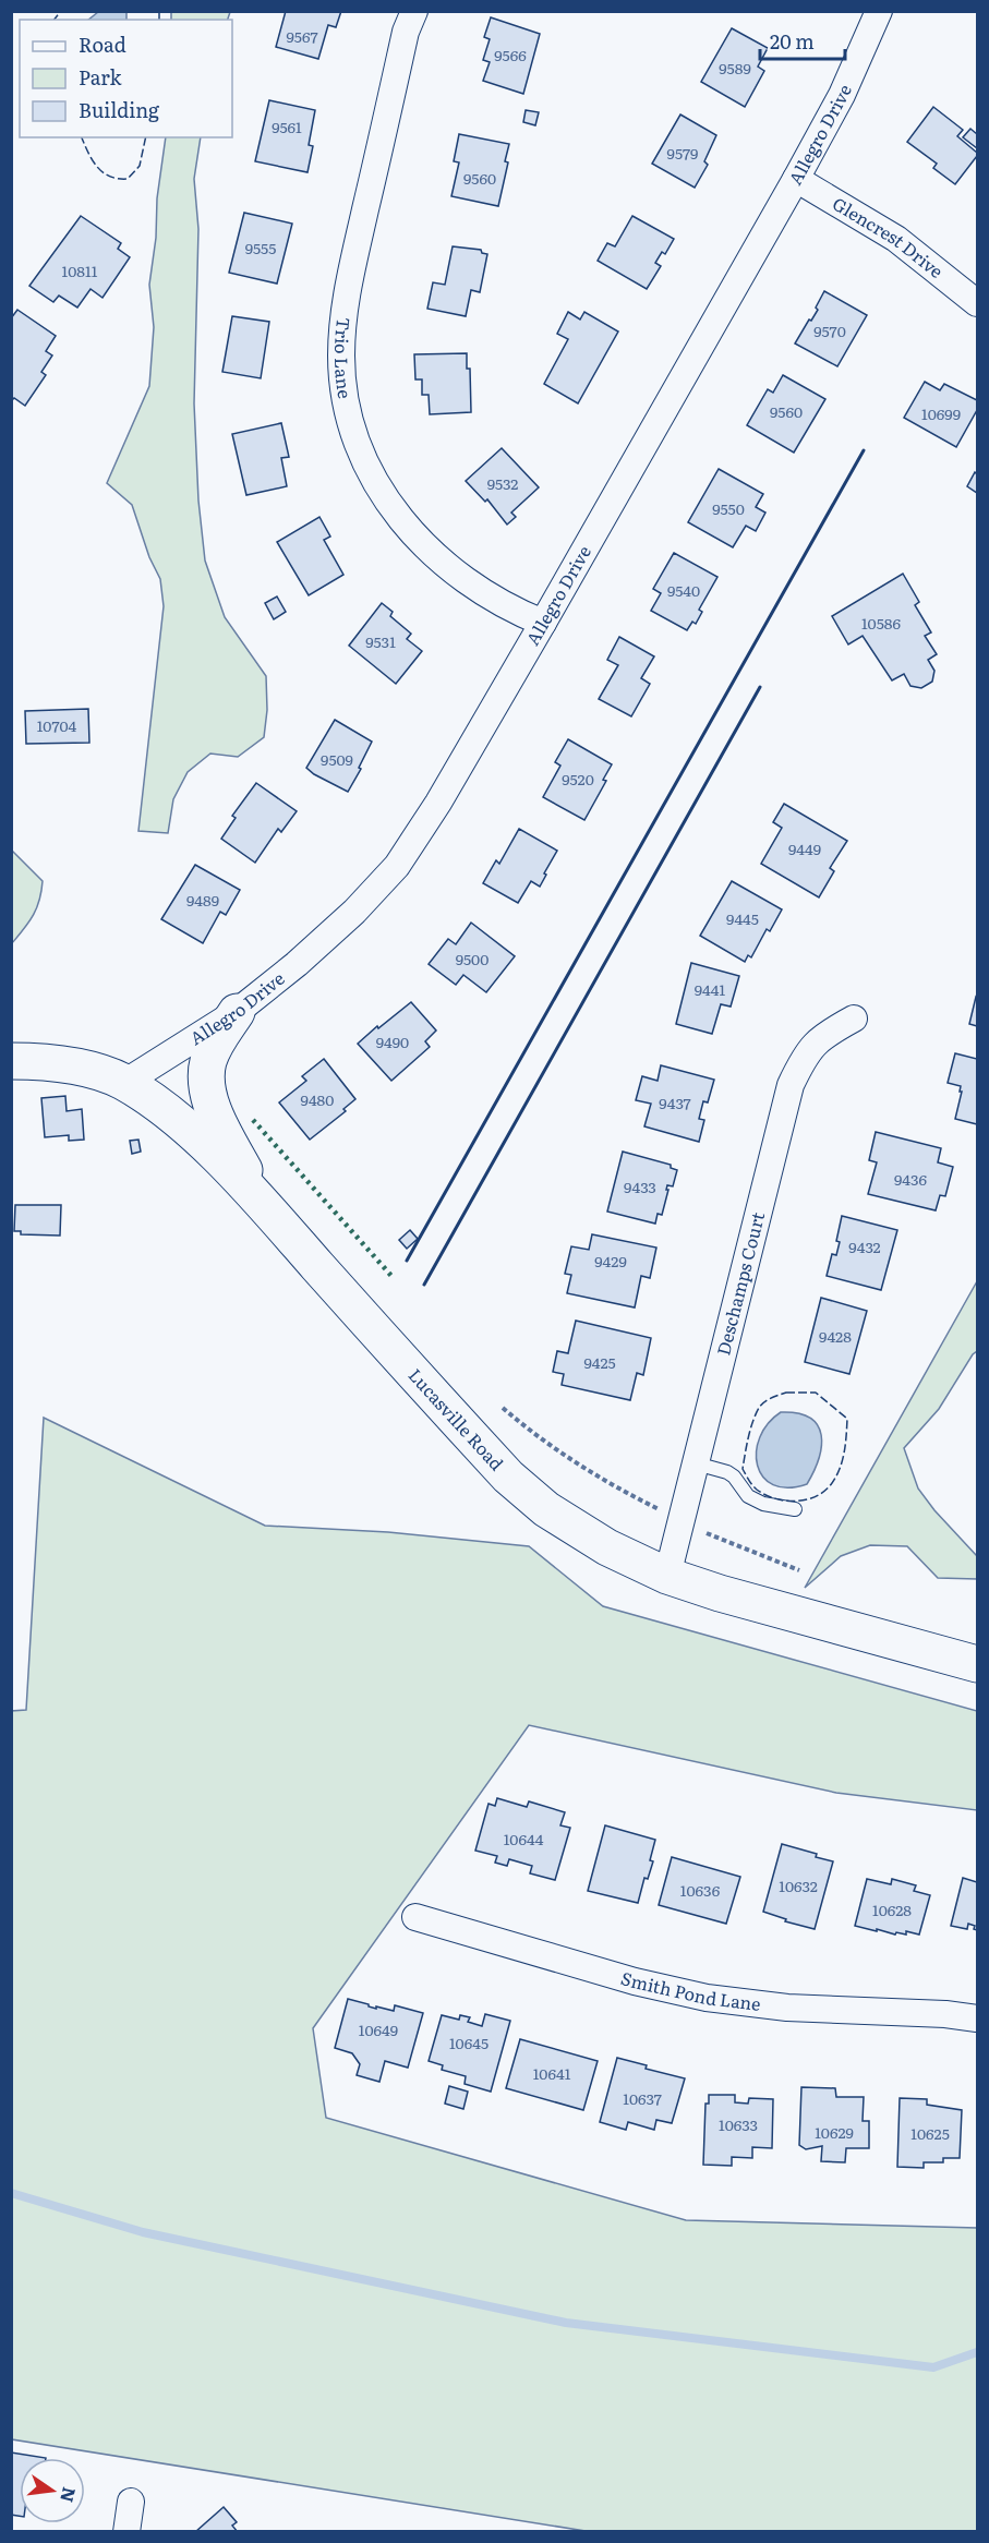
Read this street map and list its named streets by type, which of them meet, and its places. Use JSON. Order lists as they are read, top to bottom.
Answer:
{
  "streets": {
    "street": [
      "Allegro Drive",
      "Glencrest Drive",
      "Trio Lane",
      "Deschamps Court",
      "Lucasville Road",
      "Smith Pond Lane"
    ]
  },
  "crossings": [
    ["Allegro Drive", "Glencrest Drive"],
    ["Allegro Drive", "Trio Lane"],
    ["Allegro Drive", "Lucasville Road"],
    ["Deschamps Court", "Lucasville Road"]
  ],
  "house_numbers": [
    "9567",
    "9566",
    "9589",
    "9561",
    "9579",
    "9560",
    "9555",
    "10811",
    "9570",
    "9560",
    "10699",
    "9532",
    "9550",
    "9540",
    "10586",
    "9531",
    "10704",
    "9509",
    "9520",
    "9449",
    "9489",
    "9445",
    "9500",
    "9441",
    "9490",
    "9480",
    "9437",
    "9436",
    "9433",
    "9432",
    "9429",
    "9428",
    "9425",
    "10644",
    "10632",
    "10636",
    "10628",
    "10649",
    "10645",
    "10641",
    "10637",
    "10633",
    "10629",
    "10625"
  ],
  "legend": ["Road", "Park", "Building"],
  "scale_bar": "20 m",
  "north": "right"
}
